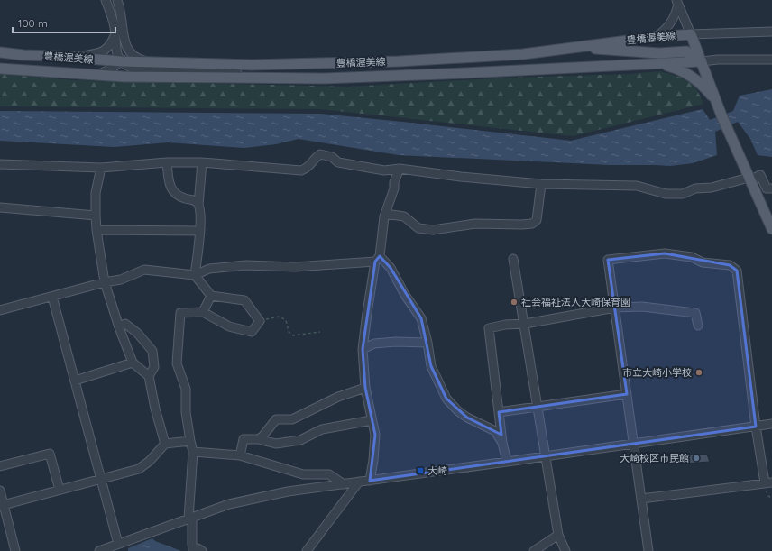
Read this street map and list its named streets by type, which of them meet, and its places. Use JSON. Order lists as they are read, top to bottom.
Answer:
{
  "streets": {
    "main road": ["豊橋渥美線"]
  },
  "places": {
    "other": ["社会福祉法人大崎保育園", "市立大崎小学校", "大崎校区市民館"],
    "transit": ["大崎"]
  },
  "scale_bar": "100 m"
}
